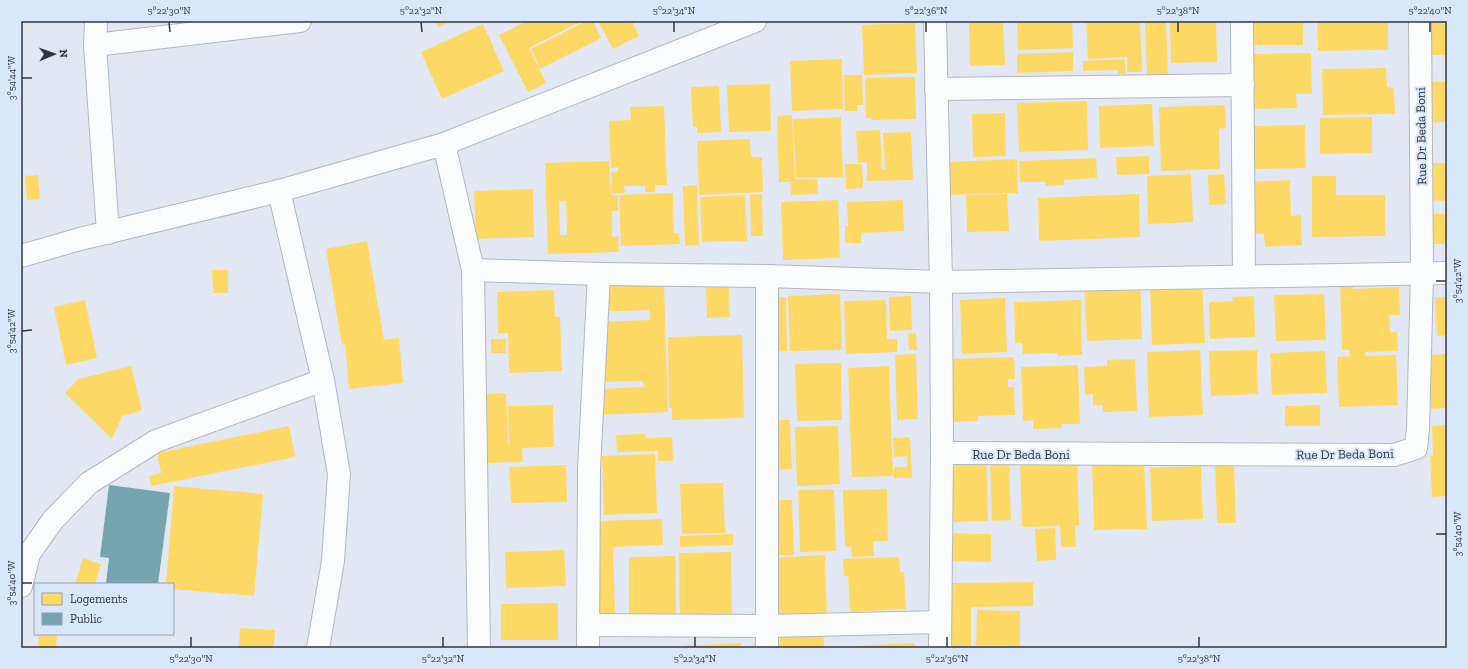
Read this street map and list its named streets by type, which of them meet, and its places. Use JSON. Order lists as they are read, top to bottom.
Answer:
{
  "streets": {
    "street": ["Rue Dr Beda Boni"]
  },
  "legend": ["Logements", "Public"],
  "north": "right",
  "coordinates": [
    "5°22'30\"N",
    "5°22'32\"N",
    "5°22'34\"N",
    "5°22'36\"N",
    "5°22'38\"N",
    "5°22'40\"N",
    "3°54'44\"W",
    "3°54'42\"W",
    "3°54'40\"W"
  ]
}
